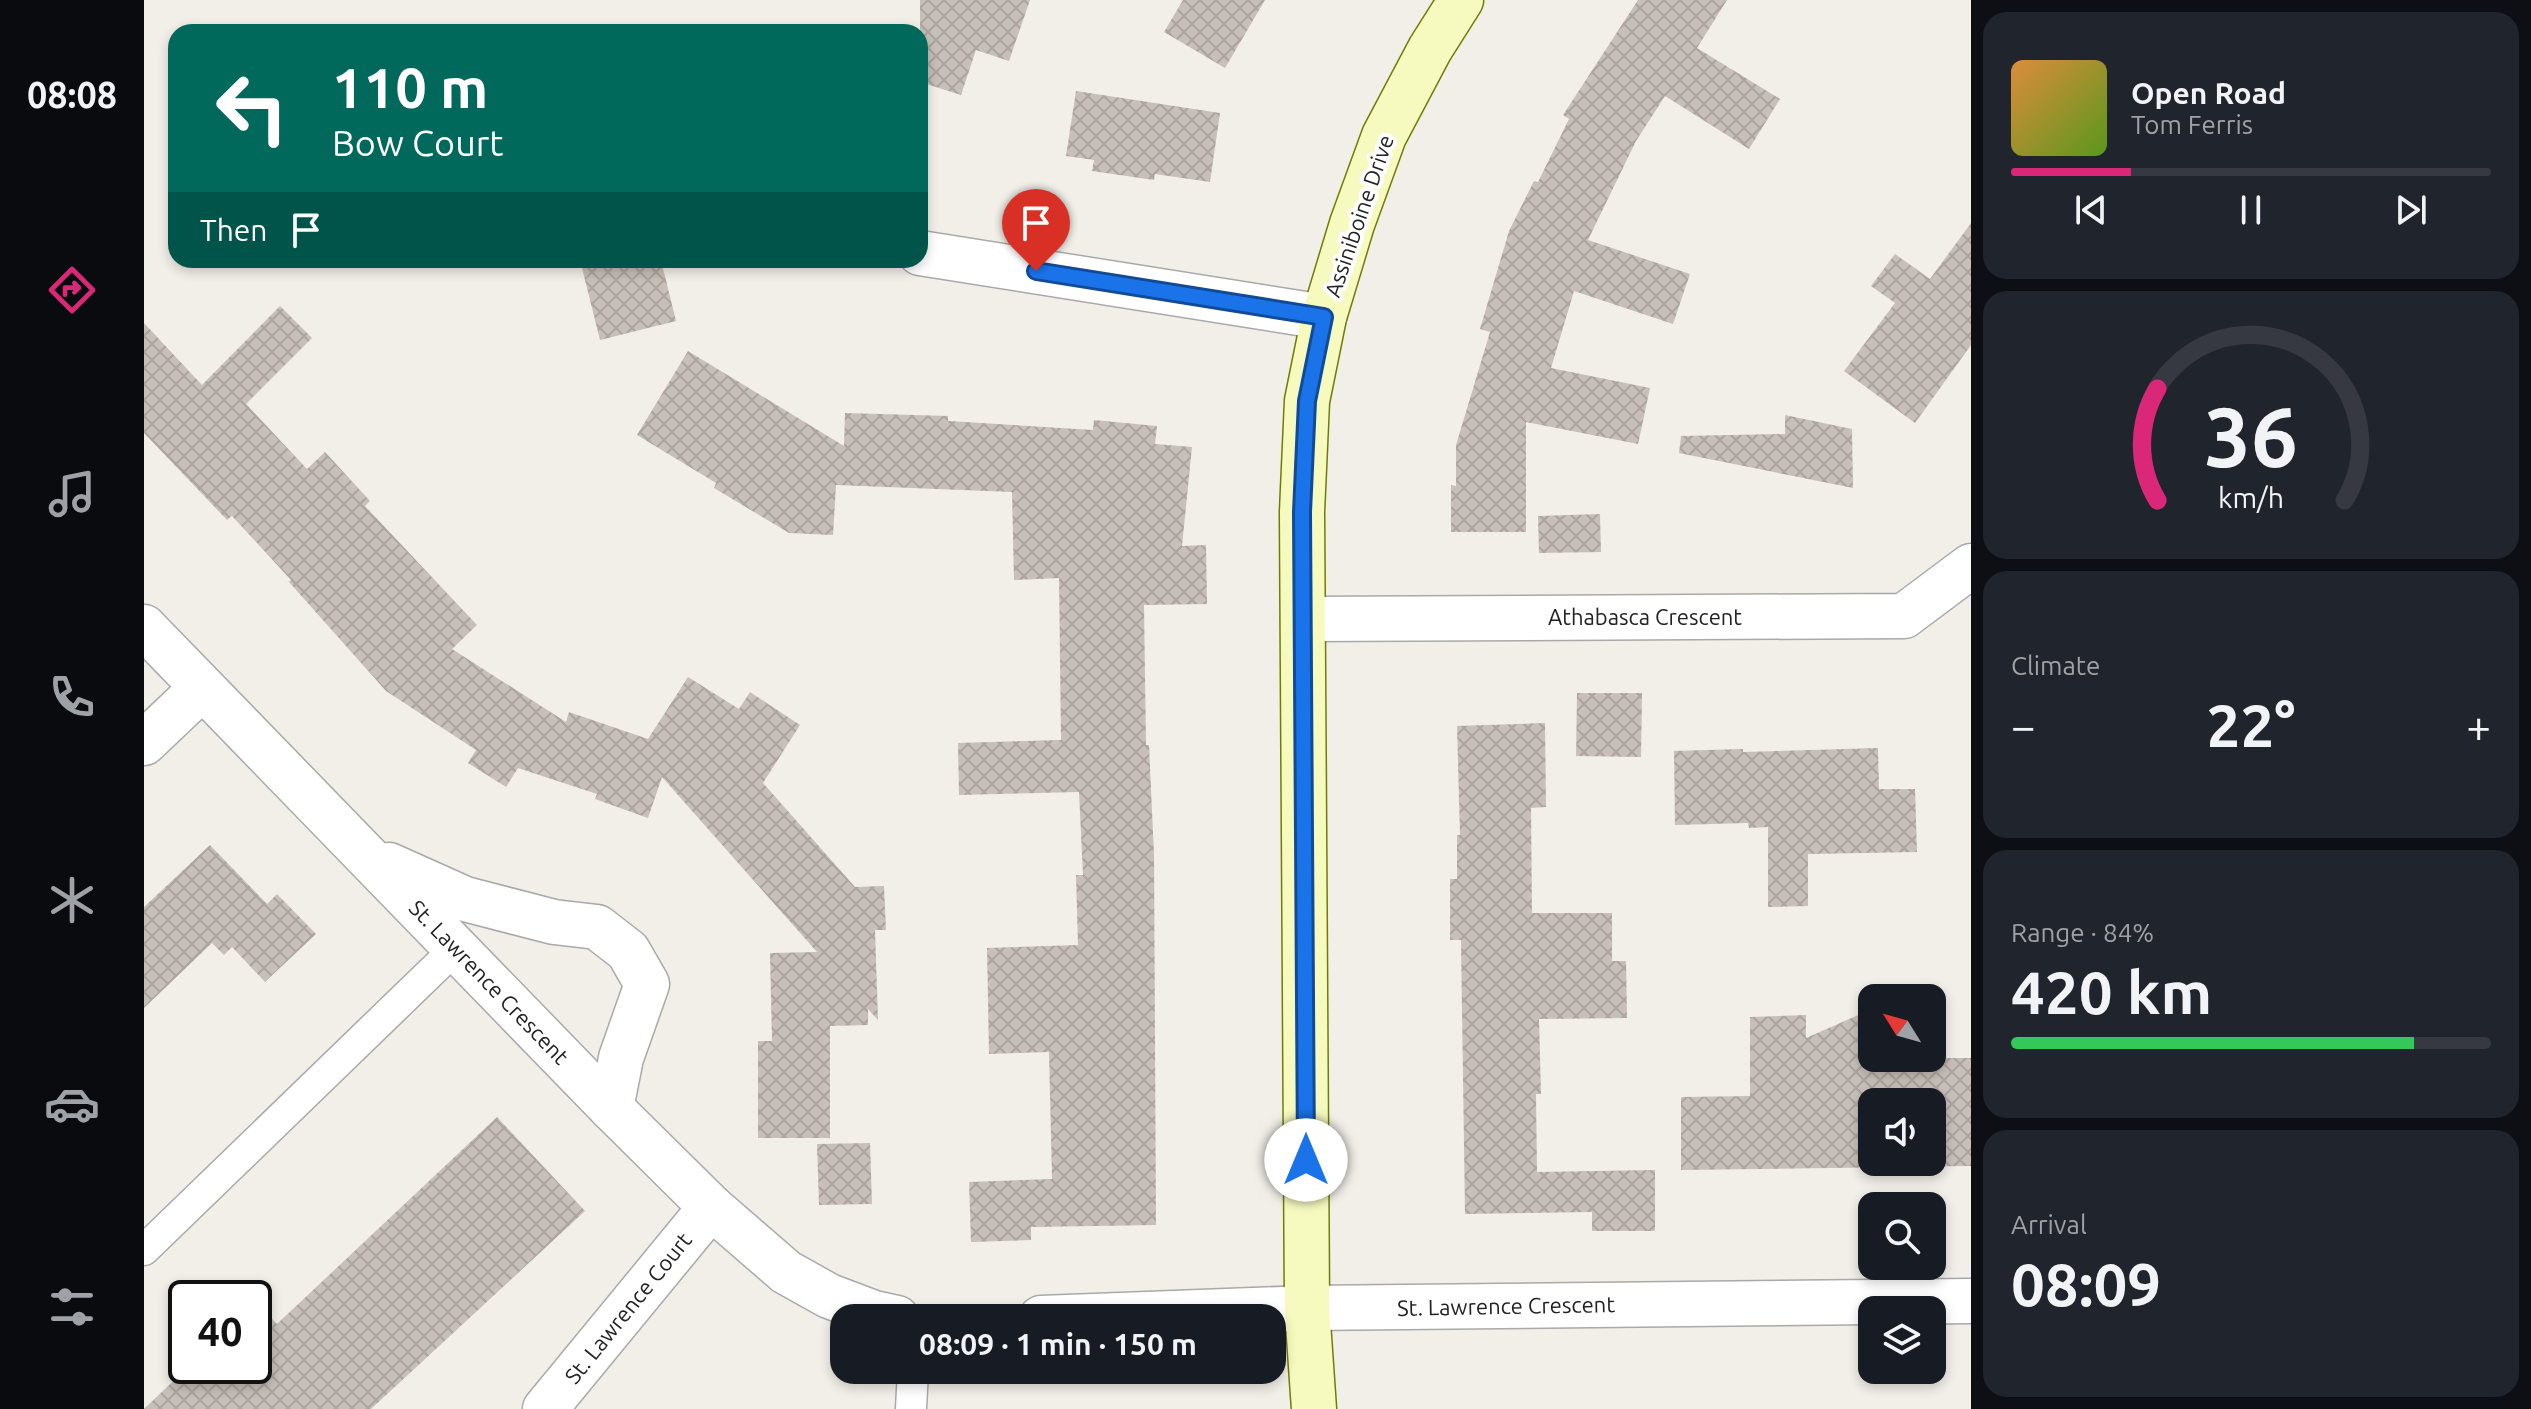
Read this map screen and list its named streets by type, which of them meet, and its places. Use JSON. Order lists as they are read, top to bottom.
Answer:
{
  "streets": {
    "street": [
      "Assiniboine Drive",
      "Athabasca Crescent",
      "St. Lawrence Crescent",
      "St. Lawrence Court"
    ]
  },
  "crossings": [
    ["Assiniboine Drive", "Athabasca Crescent"],
    ["Assiniboine Drive", "St. Lawrence Crescent"],
    ["St. Lawrence Crescent", "St. Lawrence Court"]
  ],
  "north": "top left",
  "page": {
    "tabs": "08:08",
    "turn": ["110 m", "Bow Court"],
    "song": ["Open Road", "Tom Ferris"],
    "then": "Then",
    "tile": [
      "Climate",
      ["Range · 84%", "420 km"],
      ["Arrival", "08:09"]
    ],
    "heat": ["−", "22°", "+"],
    "limit": "40",
    "trip": "08:09 · 1 min · 150 m",
    "gauge": ["36", "km/h"]
  }
}
